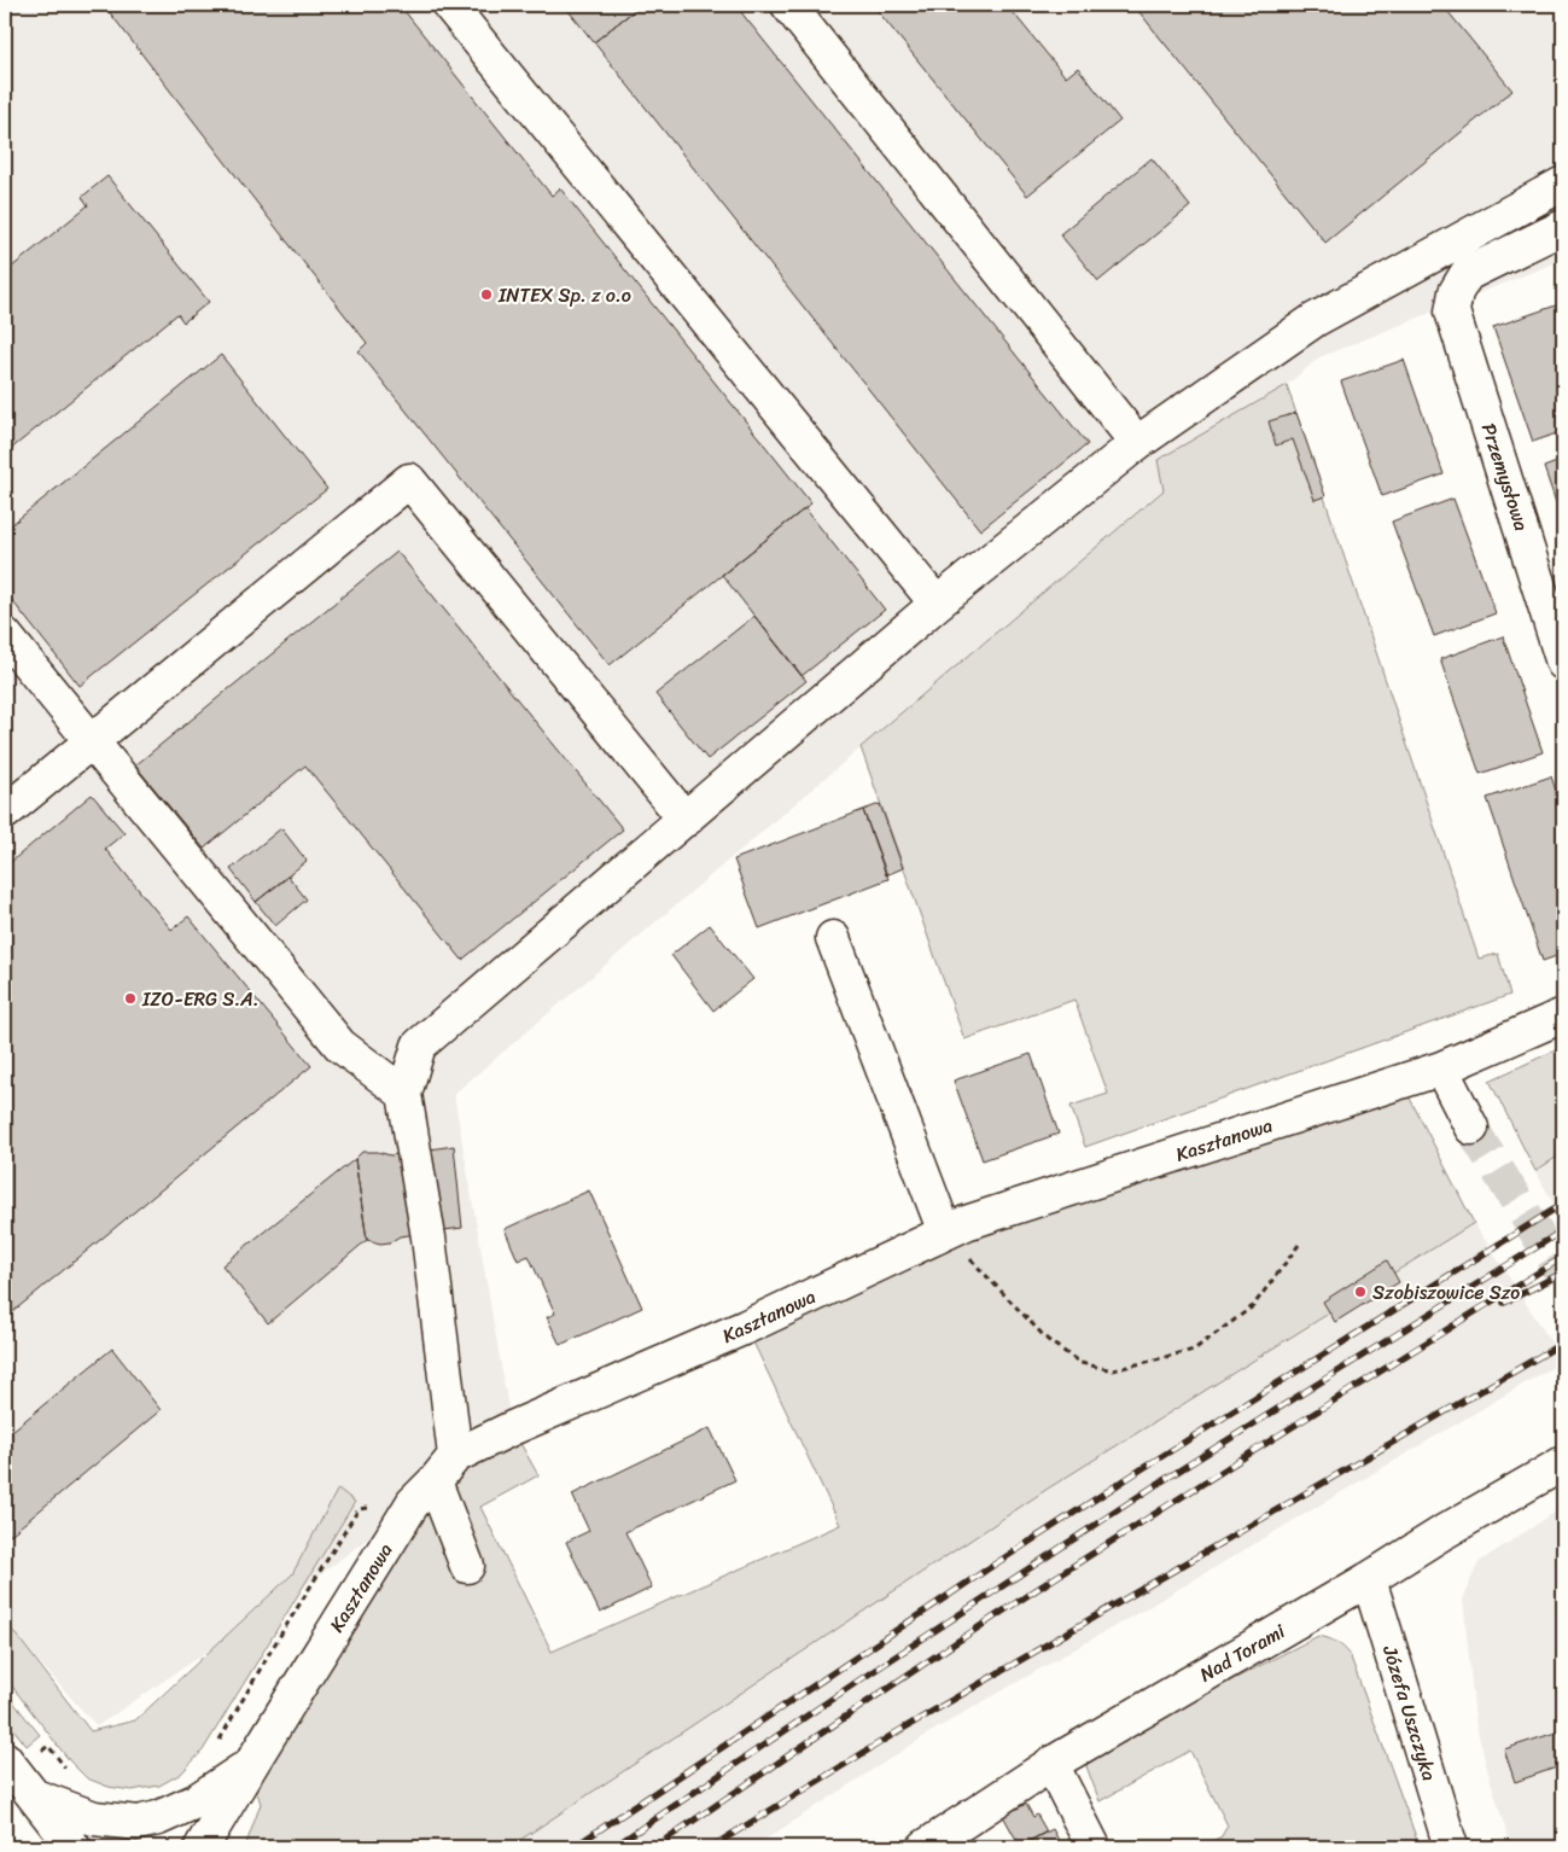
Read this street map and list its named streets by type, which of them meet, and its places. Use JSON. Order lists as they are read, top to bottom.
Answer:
{
  "streets": {
    "street": [
      "Przemysłowa",
      "Kasztanowa",
      "Nad Torami",
      "Józefa Uszczyka"
    ]
  },
  "crossings": [
    ["Nad Torami", "Józefa Uszczyka"]
  ],
  "places": ["INTEX Sp. z o.o", "IZO-ERG S.A.", "Szobiszowice Szo"]
}
